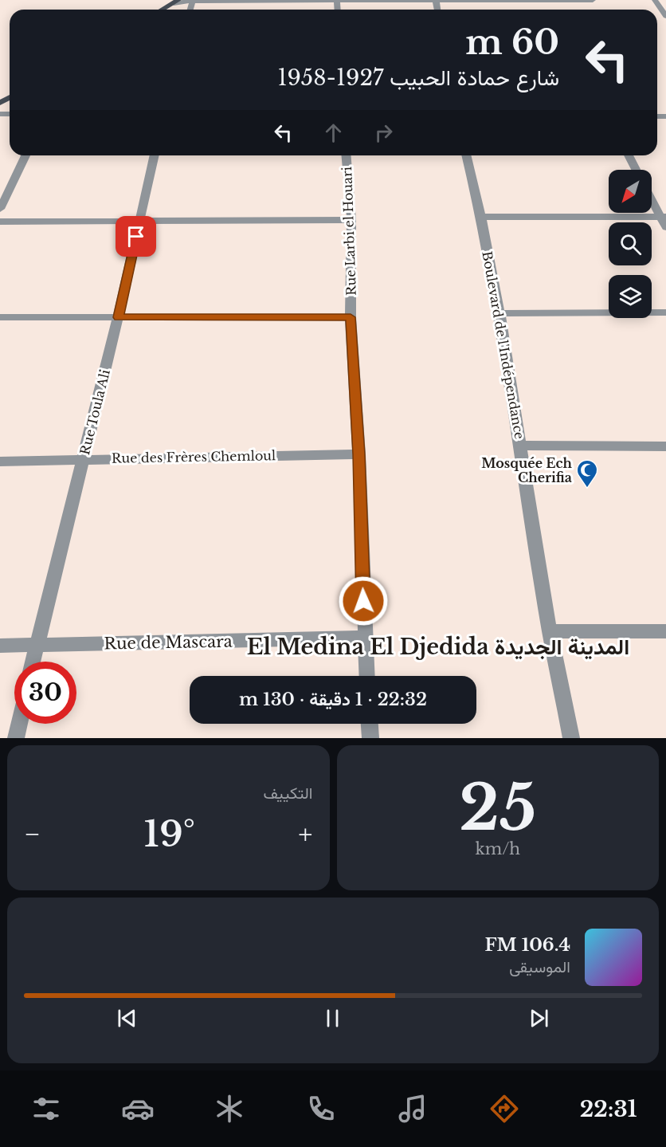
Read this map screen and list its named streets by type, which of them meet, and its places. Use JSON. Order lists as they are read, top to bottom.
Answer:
{
  "streets": {
    "street": [
      "Rue Larbi el Houari",
      "Boulevard de l'Indépendance",
      "Rue Toula Ali",
      "Rue des Frères Chemloul",
      "Rue de Mascara"
    ]
  },
  "crossings": [
    ["Rue Larbi el Houari", "Rue des Frères Chemloul"],
    ["Rue Larbi el Houari", "Rue de Mascara"],
    ["Rue Toula Ali", "Rue des Frères Chemloul"],
    ["Rue Toula Ali", "Rue de Mascara"]
  ],
  "districts": ["El Medina El Djedida المدينة الجديدة"],
  "places": {
    "mosque": ["Mosquée Ech Cherifia"]
  },
  "north": "bottom left",
  "page": {
    "turn": ["60 m", "شارع حمادة الحبيب 1927-1958"],
    "limit": "30",
    "trip": "22:32 · 1 دقيقة · 130 m",
    "tile": [
      ["25", "km/h"],
      "التكييف"
    ],
    "heat": ["−", "19°", "+"],
    "song": ["106.4 FM", "الموسيقى"],
    "tabs": "22:31"
  }
}
